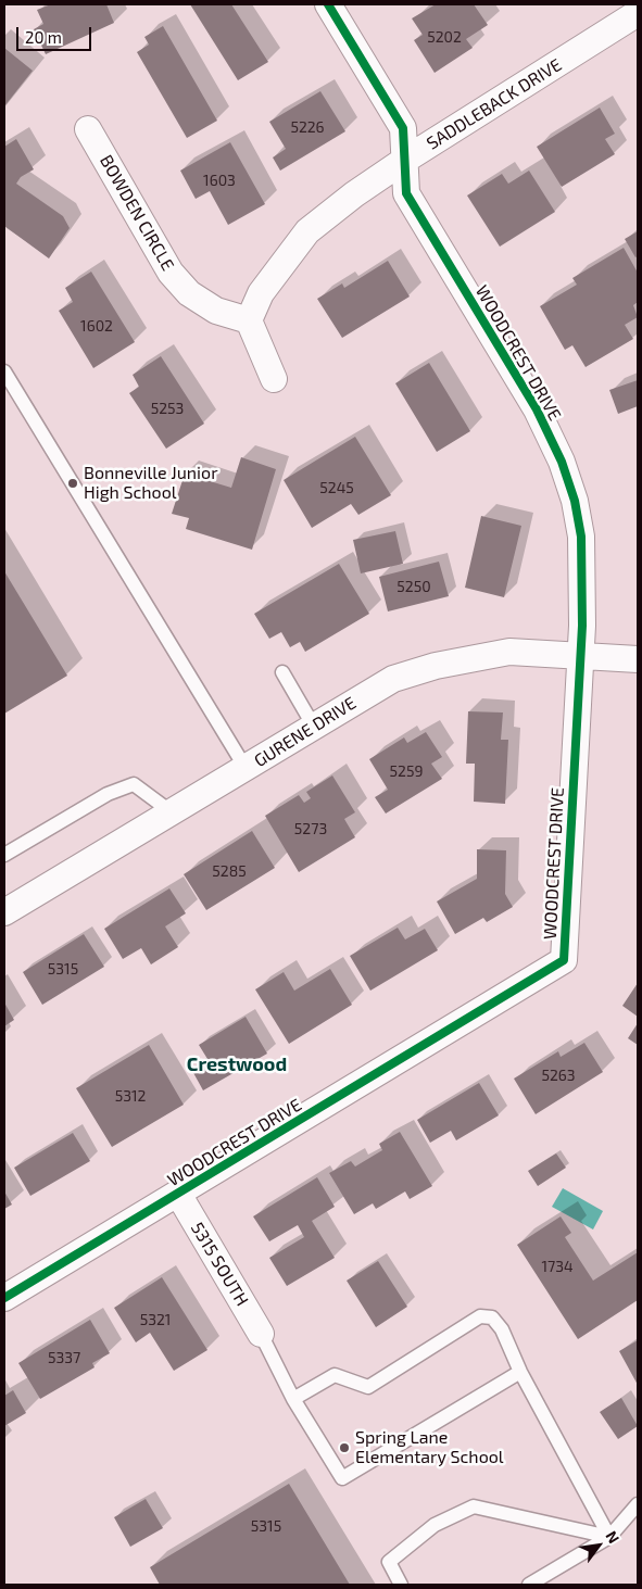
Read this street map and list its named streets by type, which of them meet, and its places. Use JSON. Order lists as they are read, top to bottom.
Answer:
{
  "streets": {
    "street": [
      "SADDLEBACK DRIVE",
      "BOWDEN CIRCLE",
      "WOODCREST DRIVE",
      "GURENE DRIVE",
      "5315 SOUTH"
    ]
  },
  "crossings": [
    ["SADDLEBACK DRIVE", "BOWDEN CIRCLE"],
    ["SADDLEBACK DRIVE", "WOODCREST DRIVE"],
    ["WOODCREST DRIVE", "GURENE DRIVE"],
    ["WOODCREST DRIVE", "5315 SOUTH"]
  ],
  "districts": ["Crestwood"],
  "places": ["Bonneville Junior High School", "Spring Lane Elementary School"],
  "house_numbers": [
    "5202",
    "5226",
    "1603",
    "1602",
    "5253",
    "5245",
    "5250",
    "5259",
    "5273",
    "5285",
    "5315",
    "5263",
    "5312",
    "1734",
    "5321",
    "5337",
    "5315"
  ],
  "scale_bar": "20 m",
  "north": "top right"
}
